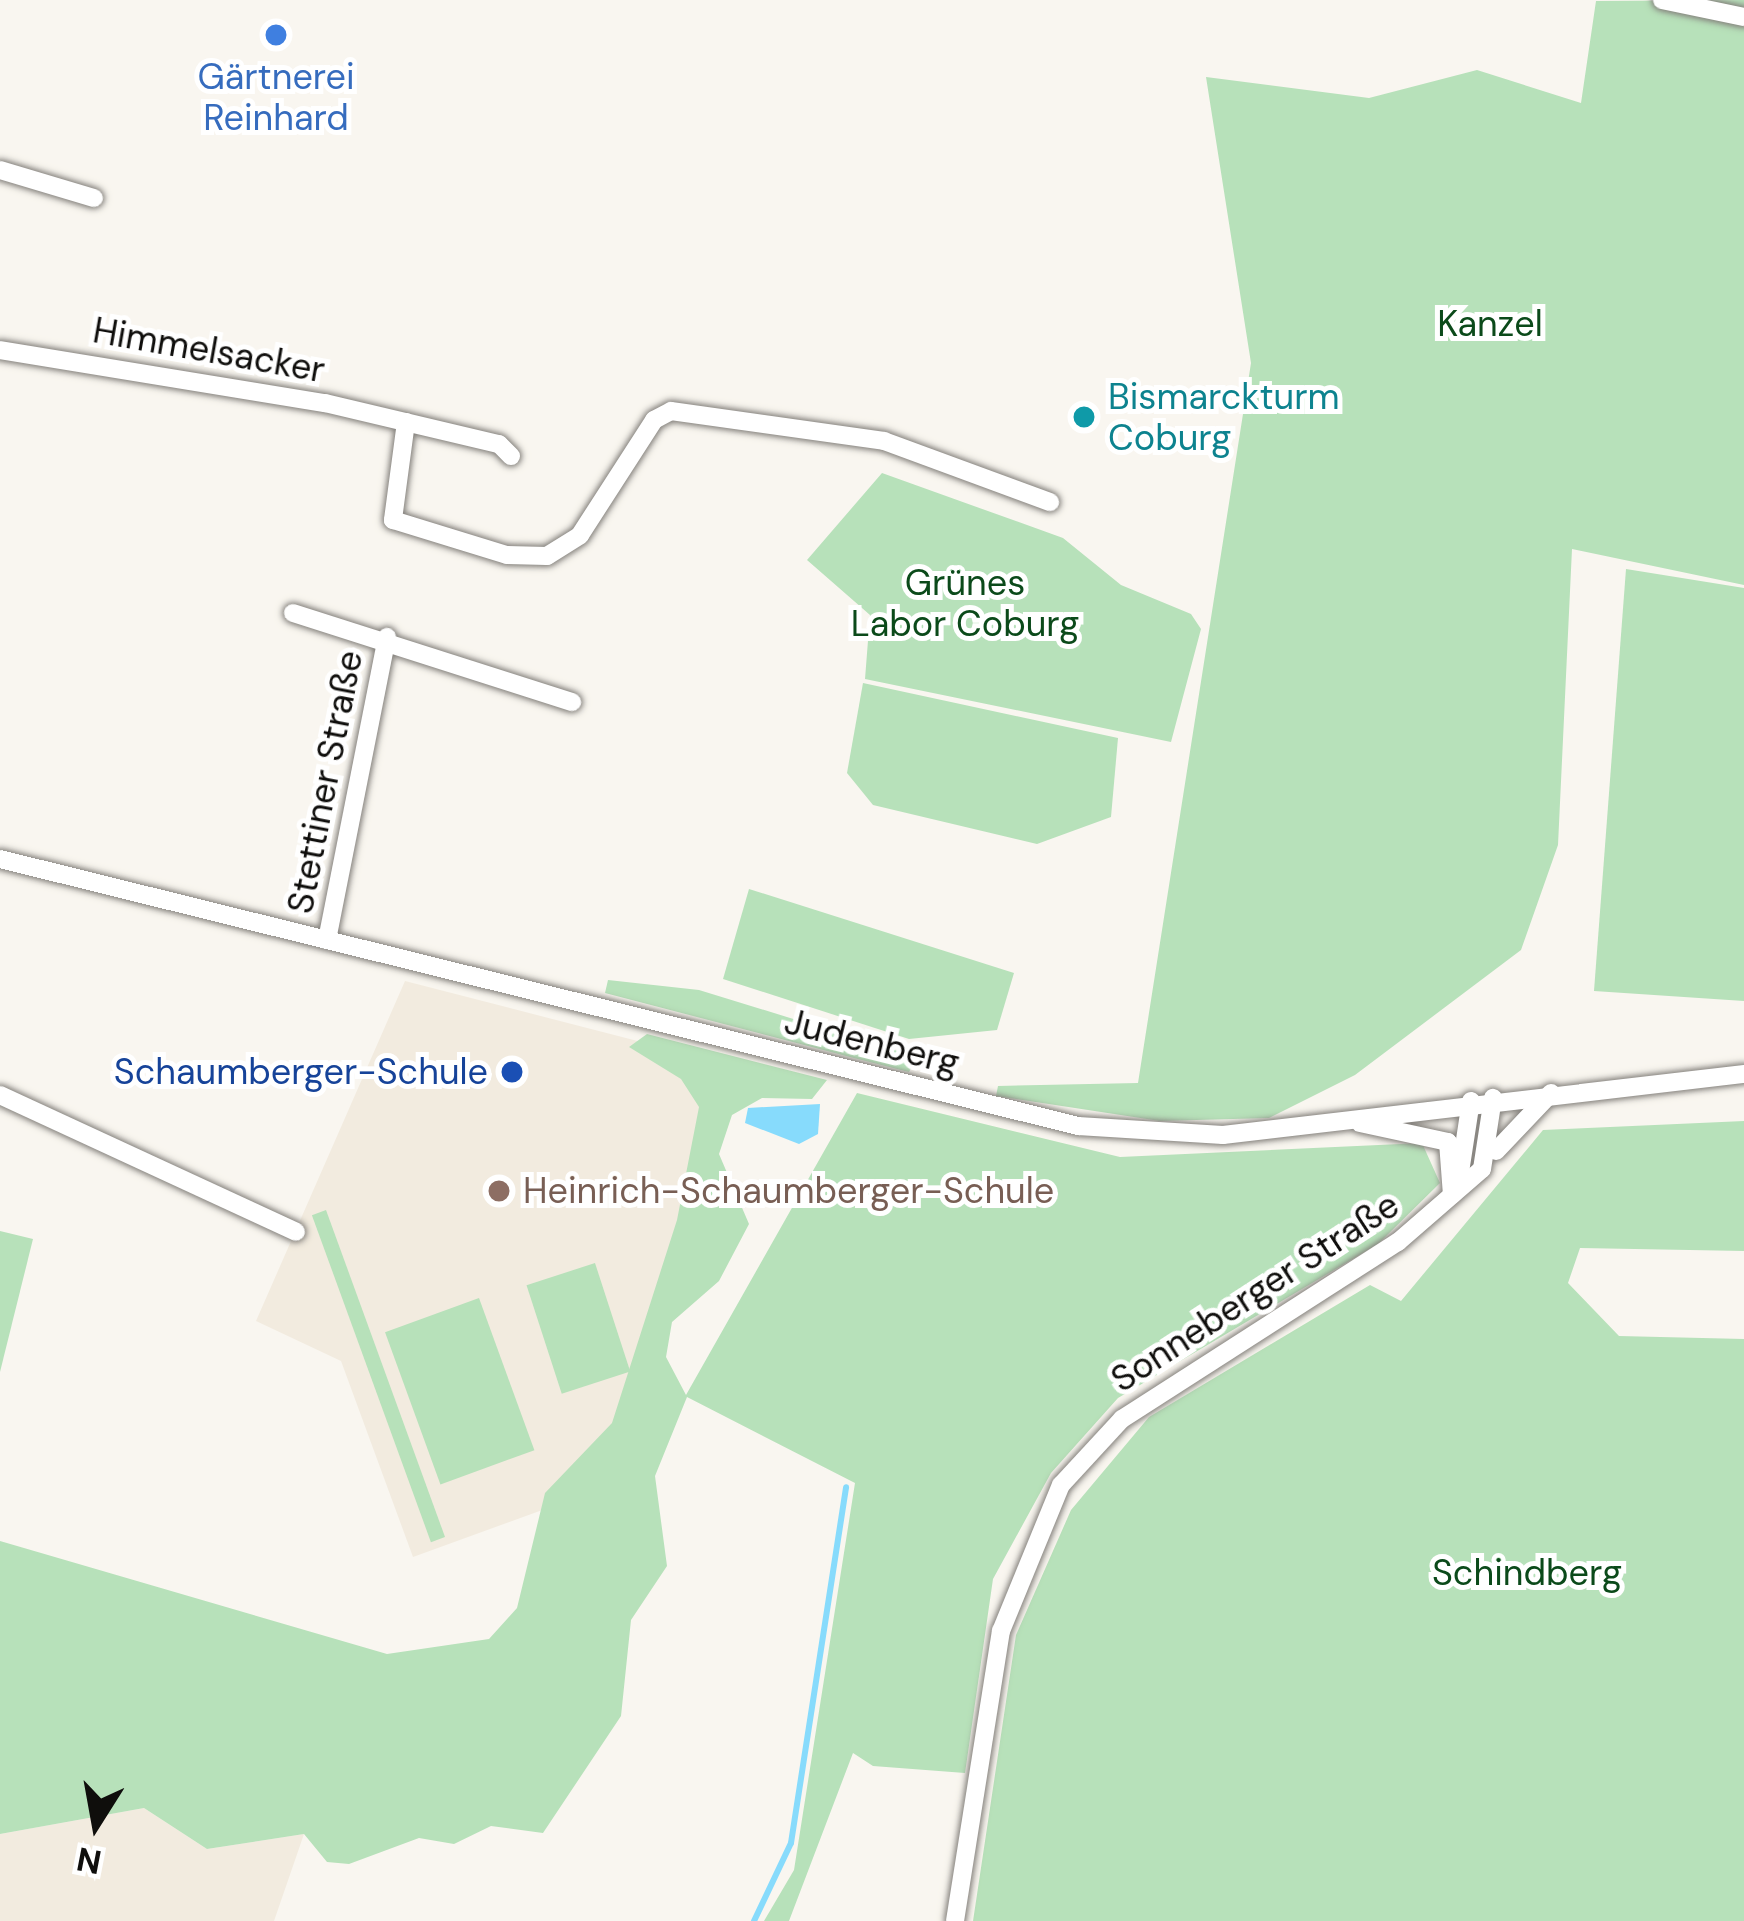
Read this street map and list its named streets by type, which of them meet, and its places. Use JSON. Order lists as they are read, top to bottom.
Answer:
{
  "streets": {
    "street": [
      "Himmelsacker",
      "Stettiner Straße",
      "Judenberg",
      "Sonneberger Straße"
    ]
  },
  "crossings": [
    ["Stettiner Straße", "Judenberg"],
    ["Judenberg", "Sonneberger Straße"]
  ],
  "parks": ["Kanzel", "Grünes Labor Coburg", "Schindberg"],
  "places": [
    "Gärtnerei Reinhard",
    "Bismarckturm Coburg",
    "Schaumberger-Schule",
    "Heinrich-Schaumberger-Schule"
  ],
  "north": "bottom"
}
